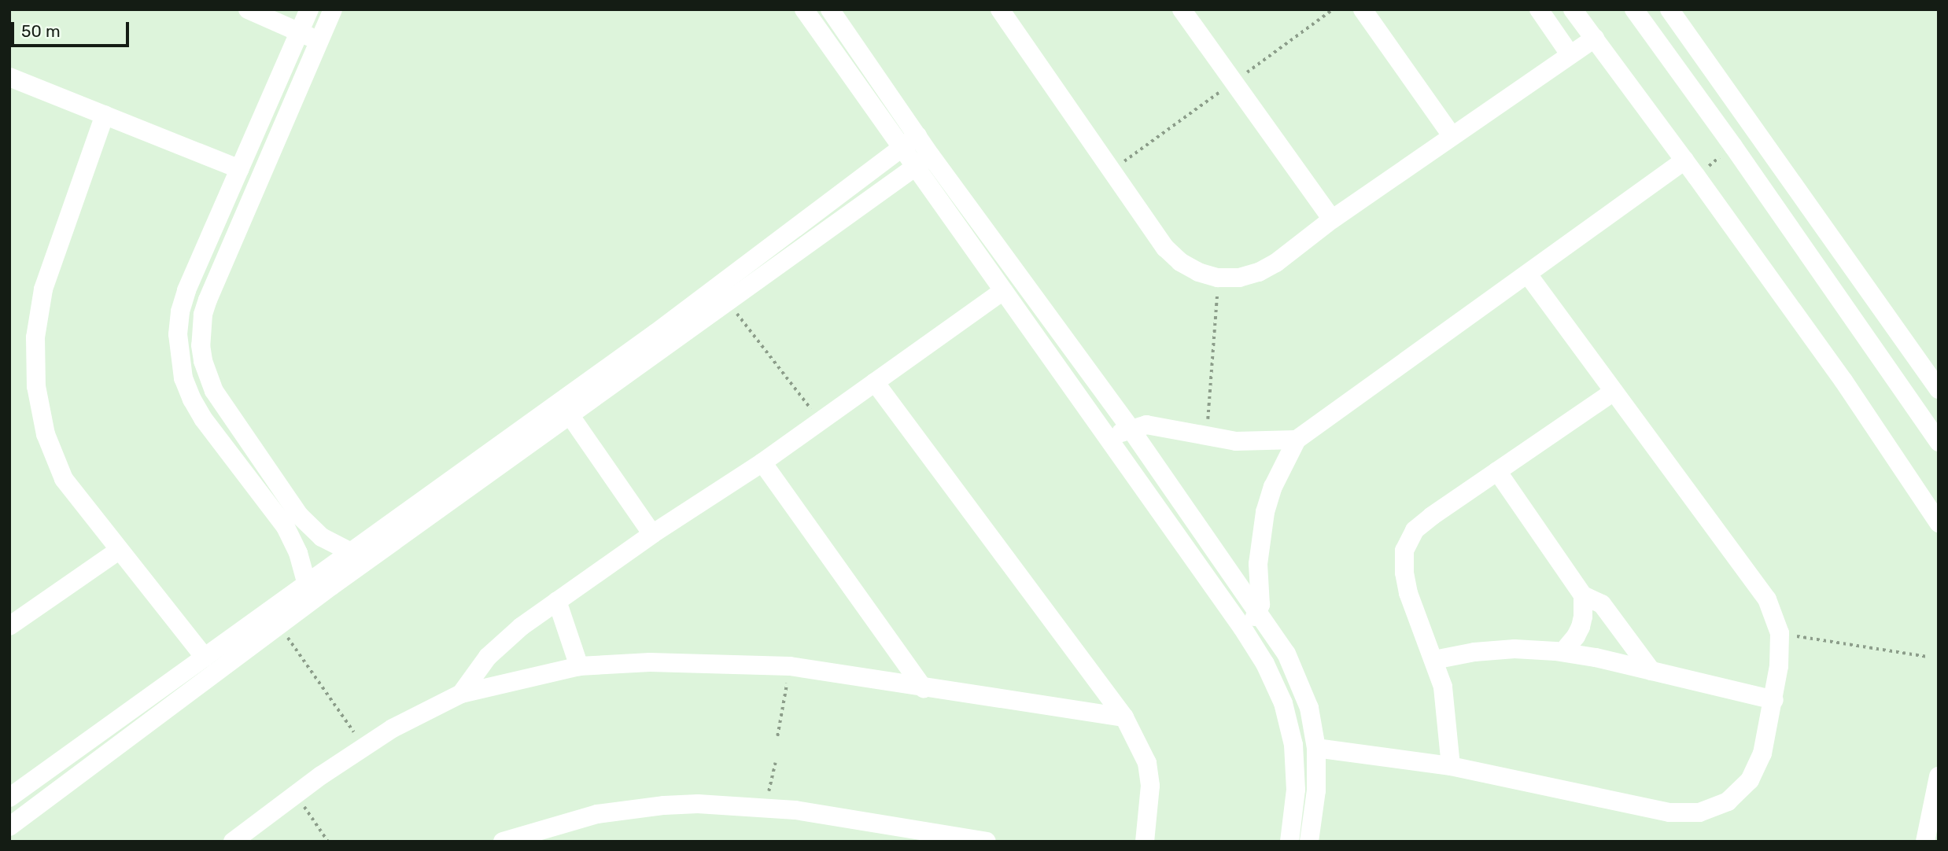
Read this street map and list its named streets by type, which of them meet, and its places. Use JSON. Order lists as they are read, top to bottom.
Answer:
{
  "scale_bar": "50 m"
}
